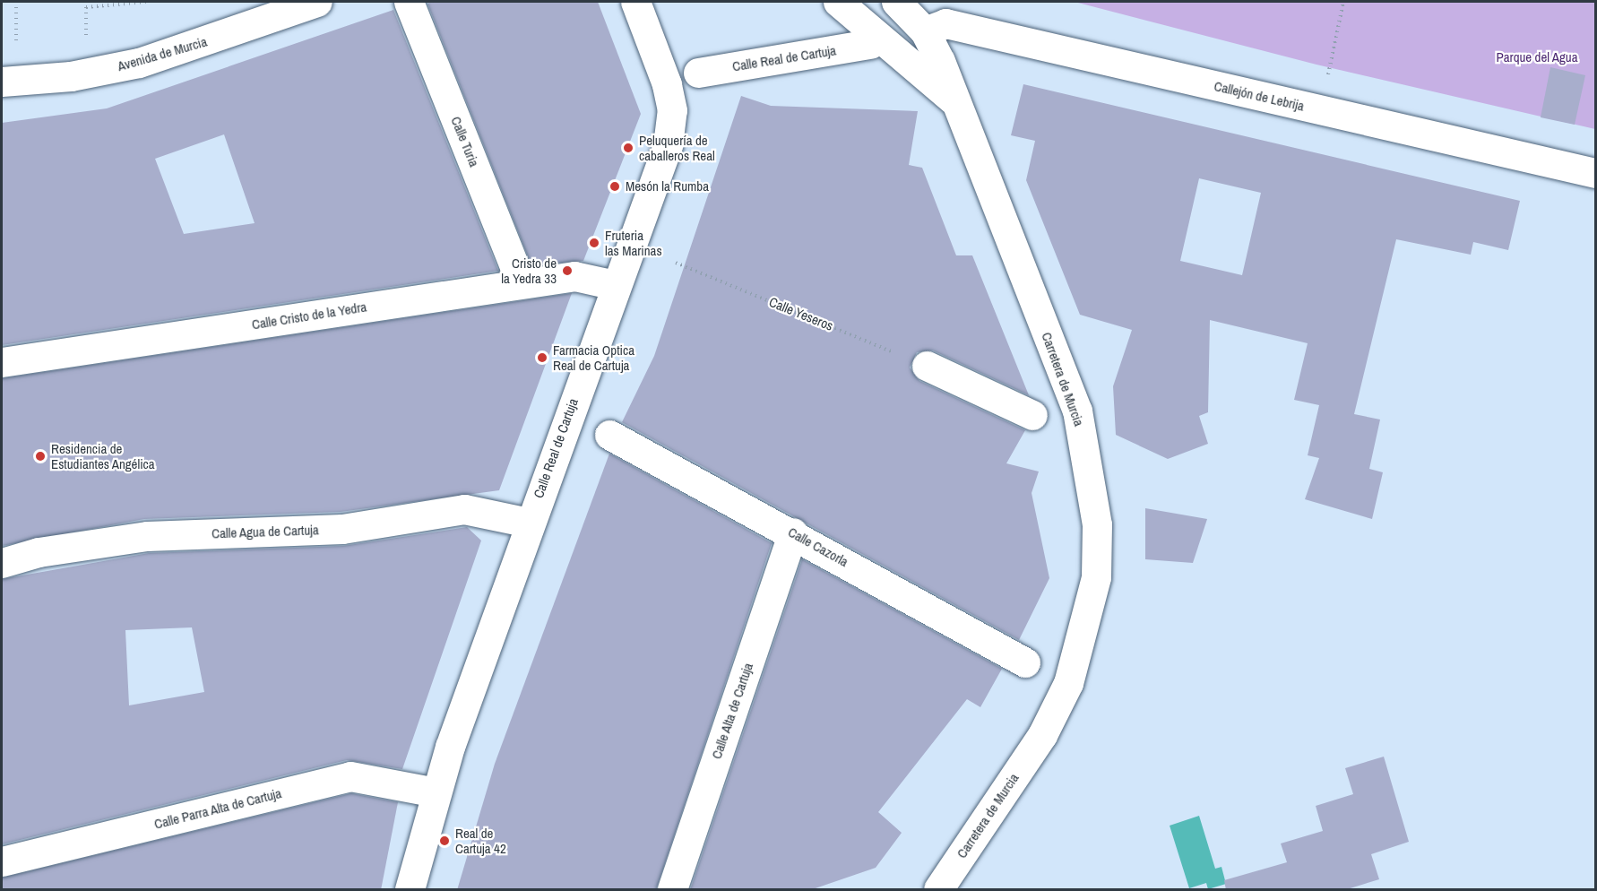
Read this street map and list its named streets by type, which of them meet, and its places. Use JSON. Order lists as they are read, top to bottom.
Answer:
{
  "streets": {
    "street": [
      "Avenida de Murcia",
      "Calle Real de Cartuja",
      "Callejón de Lebrija",
      "Calle Turia",
      "Calle Cristo de la Yedra",
      "Carretera de Murcia",
      "Calle Agua de Cartuja",
      "Calle Cazorla",
      "Calle Alta de Cartuja",
      "Calle Parra Alta de Cartuja"
    ],
    "path": ["Calle Yeseros"]
  },
  "crossings": [
    ["Calle Real de Cartuja", "Calle Cristo de la Yedra"],
    ["Calle Real de Cartuja", "Calle Agua de Cartuja"],
    ["Calle Real de Cartuja", "Calle Parra Alta de Cartuja"],
    ["Callejón de Lebrija", "Carretera de Murcia"],
    ["Calle Turia", "Calle Cristo de la Yedra"],
    ["Calle Cazorla", "Calle Alta de Cartuja"]
  ],
  "parks": ["Parque del Agua"],
  "places": [
    "Peluquería de caballeros Real",
    "Mesón la Rumba",
    "Fruteria las Marinas",
    "Cristo de la Yedra 33",
    "Farmacia Optica Real de Cartuja",
    "Residencia de Estudiantes Angélica",
    "Real de Cartuja 42"
  ]
}
